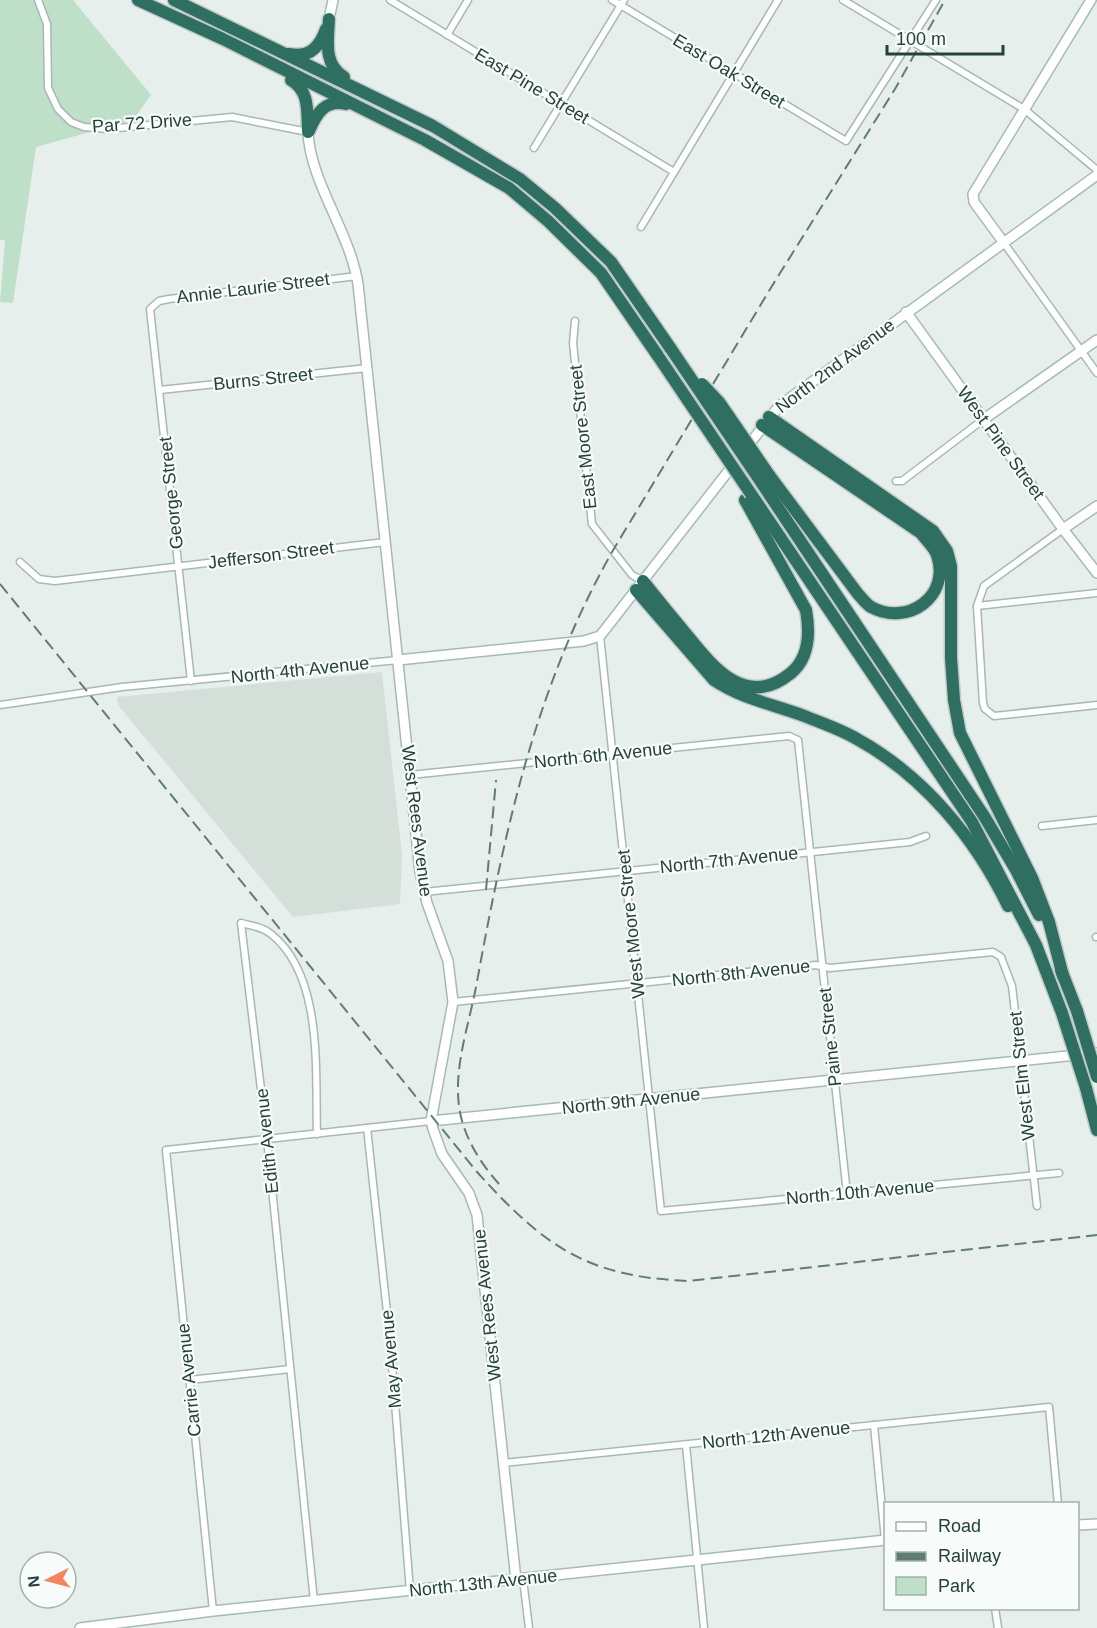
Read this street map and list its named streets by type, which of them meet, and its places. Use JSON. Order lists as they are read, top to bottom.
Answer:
{
  "streets": {
    "street": [
      "East Oak Street",
      "East Pine Street",
      "Par 72 Drive",
      "Annie Laurie Street",
      "North 2nd Avenue",
      "Burns Street",
      "East Moore Street",
      "West Pine Street",
      "George Street",
      "Jefferson Street",
      "North 4th Avenue",
      "North 6th Avenue",
      "West Rees Avenue",
      "North 7th Avenue",
      "West Moore Street",
      "North 8th Avenue",
      "Paine Street",
      "West Elm Street",
      "North 9th Avenue",
      "Edith Avenue",
      "North 10th Avenue",
      "May Avenue",
      "Carrie Avenue",
      "North 12th Avenue",
      "North 13th Avenue"
    ]
  },
  "crossings": [
    ["Par 72 Drive", "West Rees Avenue"],
    ["Annie Laurie Street", "George Street"],
    ["Annie Laurie Street", "West Rees Avenue"],
    ["North 2nd Avenue", "East Moore Street"],
    ["North 2nd Avenue", "West Pine Street"],
    ["North 2nd Avenue", "North 4th Avenue"],
    ["North 2nd Avenue", "West Moore Street"],
    ["Burns Street", "George Street"],
    ["Burns Street", "West Rees Avenue"],
    ["George Street", "Jefferson Street"],
    ["George Street", "North 4th Avenue"],
    ["Jefferson Street", "West Rees Avenue"],
    ["North 4th Avenue", "West Rees Avenue"],
    ["North 4th Avenue", "West Moore Street"],
    ["North 6th Avenue", "West Rees Avenue"],
    ["North 6th Avenue", "West Moore Street"],
    ["North 6th Avenue", "Paine Street"],
    ["West Rees Avenue", "North 7th Avenue"],
    ["West Rees Avenue", "North 8th Avenue"],
    ["West Rees Avenue", "North 9th Avenue"],
    ["West Rees Avenue", "North 12th Avenue"],
    ["West Rees Avenue", "North 13th Avenue"],
    ["North 7th Avenue", "West Moore Street"],
    ["North 7th Avenue", "Paine Street"],
    ["West Moore Street", "North 8th Avenue"],
    ["West Moore Street", "North 9th Avenue"],
    ["West Moore Street", "North 10th Avenue"],
    ["North 8th Avenue", "Paine Street"],
    ["North 8th Avenue", "West Elm Street"],
    ["Paine Street", "North 9th Avenue"],
    ["Paine Street", "North 10th Avenue"],
    ["West Elm Street", "North 9th Avenue"],
    ["West Elm Street", "North 10th Avenue"],
    ["North 9th Avenue", "Edith Avenue"],
    ["North 9th Avenue", "May Avenue"],
    ["North 9th Avenue", "Carrie Avenue"],
    ["Edith Avenue", "North 13th Avenue"],
    ["May Avenue", "North 13th Avenue"],
    ["Carrie Avenue", "North 13th Avenue"]
  ],
  "legend": ["Road", "Railway", "Park"],
  "scale_bar": "100 m",
  "north": "left"
}
